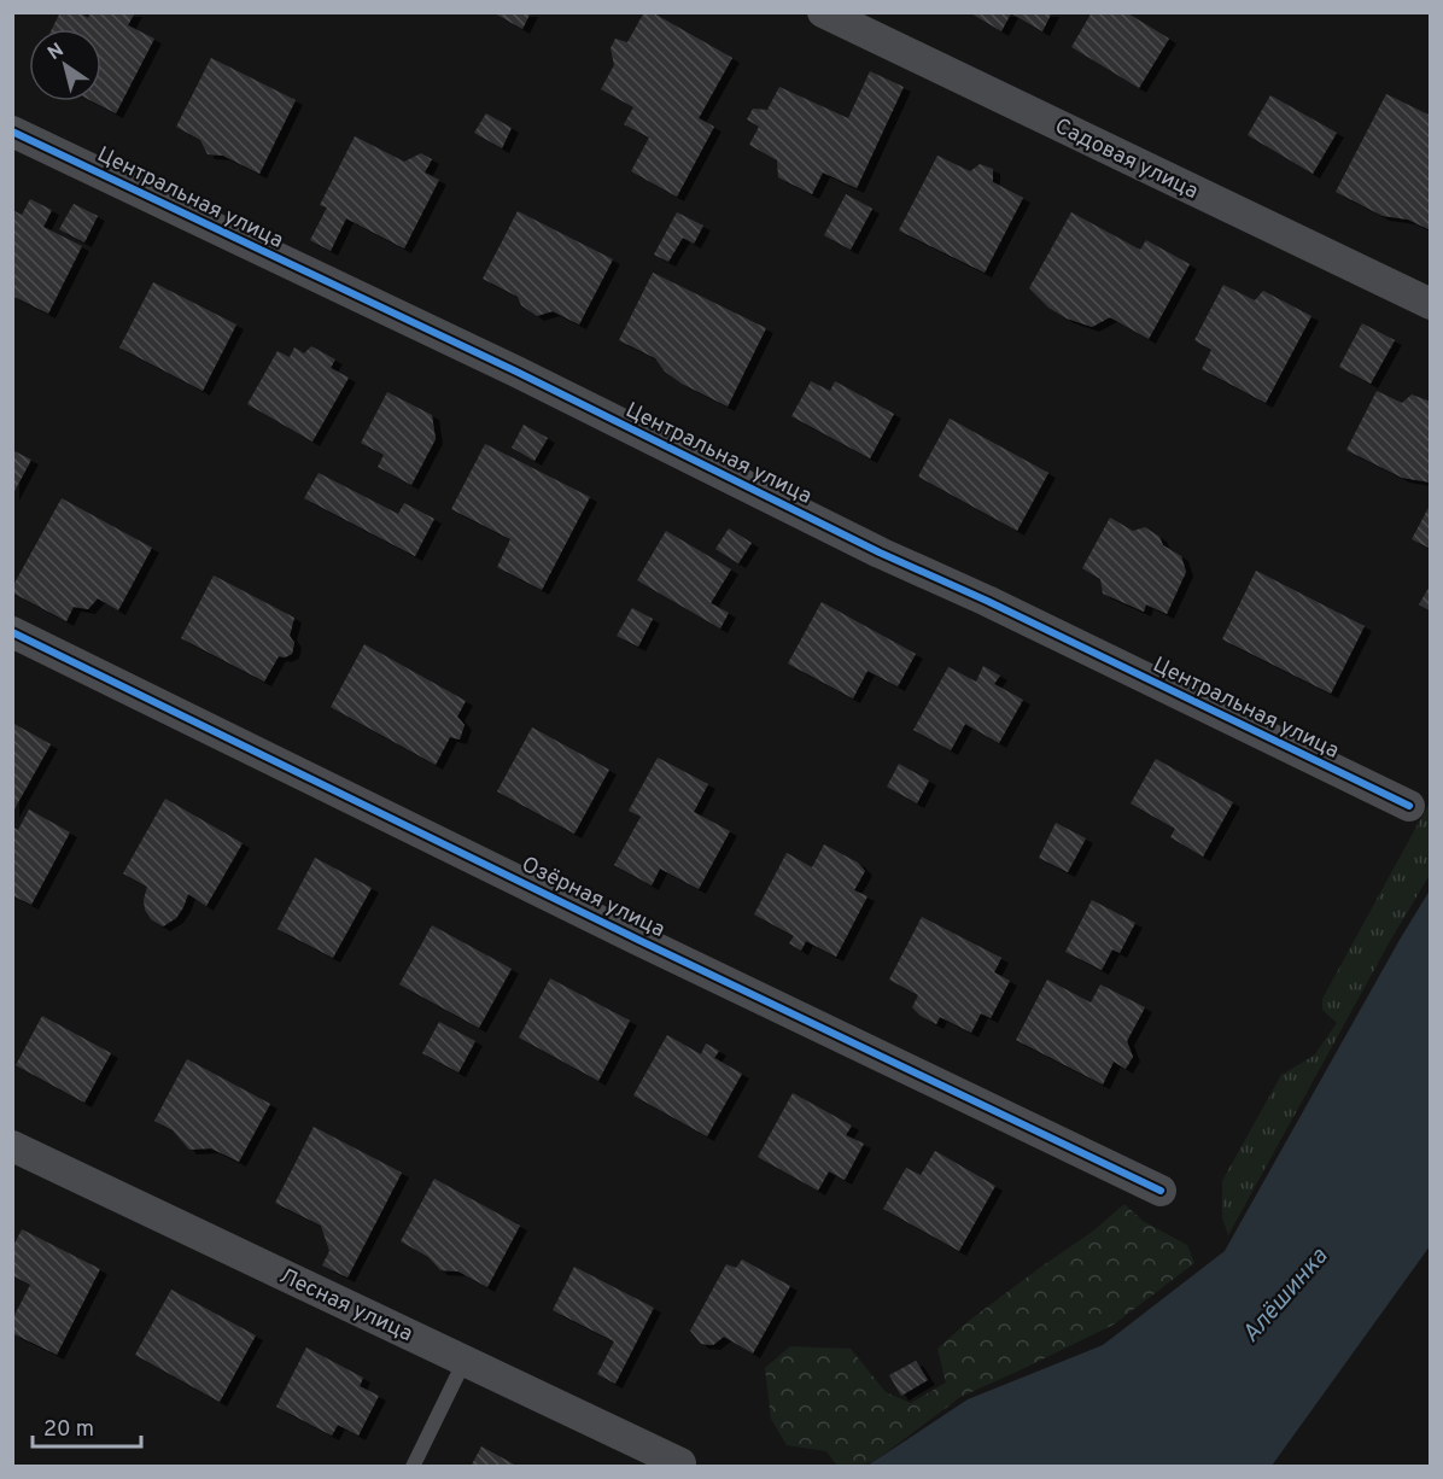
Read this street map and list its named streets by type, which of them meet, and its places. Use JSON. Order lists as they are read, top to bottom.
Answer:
{
  "streets": {
    "street": [
      "Садовая улица",
      "Центральная улица",
      "Озёрная улица",
      "Лесная улица"
    ]
  },
  "water": ["Алёшинка"],
  "scale_bar": "20 m",
  "north": "top left"
}
